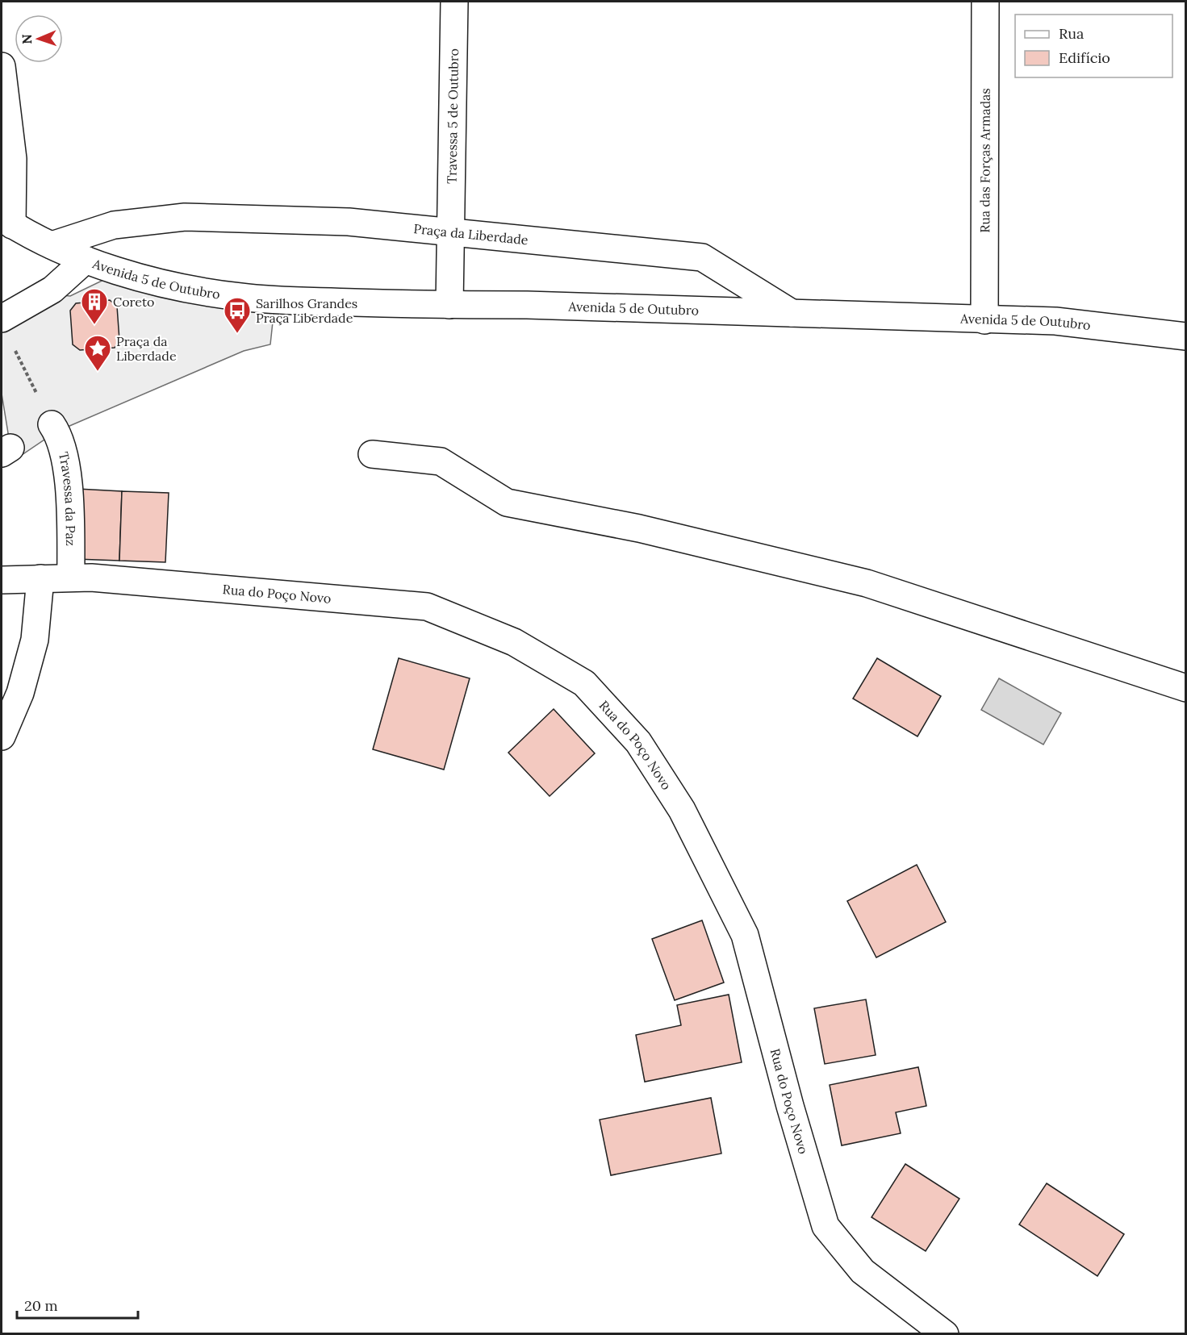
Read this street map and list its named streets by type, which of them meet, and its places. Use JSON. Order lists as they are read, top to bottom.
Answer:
{
  "streets": {
    "street": [
      "Travessa 5 de Outubro",
      "Rua das Forças Armadas",
      "Praça da Liberdade",
      "Avenida 5 de Outubro",
      "Travessa da Paz",
      "Rua do Poço Novo"
    ]
  },
  "crossings": [
    ["Travessa 5 de Outubro", "Praça da Liberdade"],
    ["Travessa 5 de Outubro", "Avenida 5 de Outubro"],
    ["Rua das Forças Armadas", "Avenida 5 de Outubro"],
    ["Praça da Liberdade", "Avenida 5 de Outubro"],
    ["Travessa da Paz", "Rua do Poço Novo"]
  ],
  "places": {
    "building": ["Coreto"],
    "bus stop": ["Sarilhos Grandes Praça Liberdade"],
    "place": ["Praça da Liberdade"]
  },
  "legend": ["Rua", "Edifício"],
  "scale_bar": "20 m",
  "north": "left"
}
